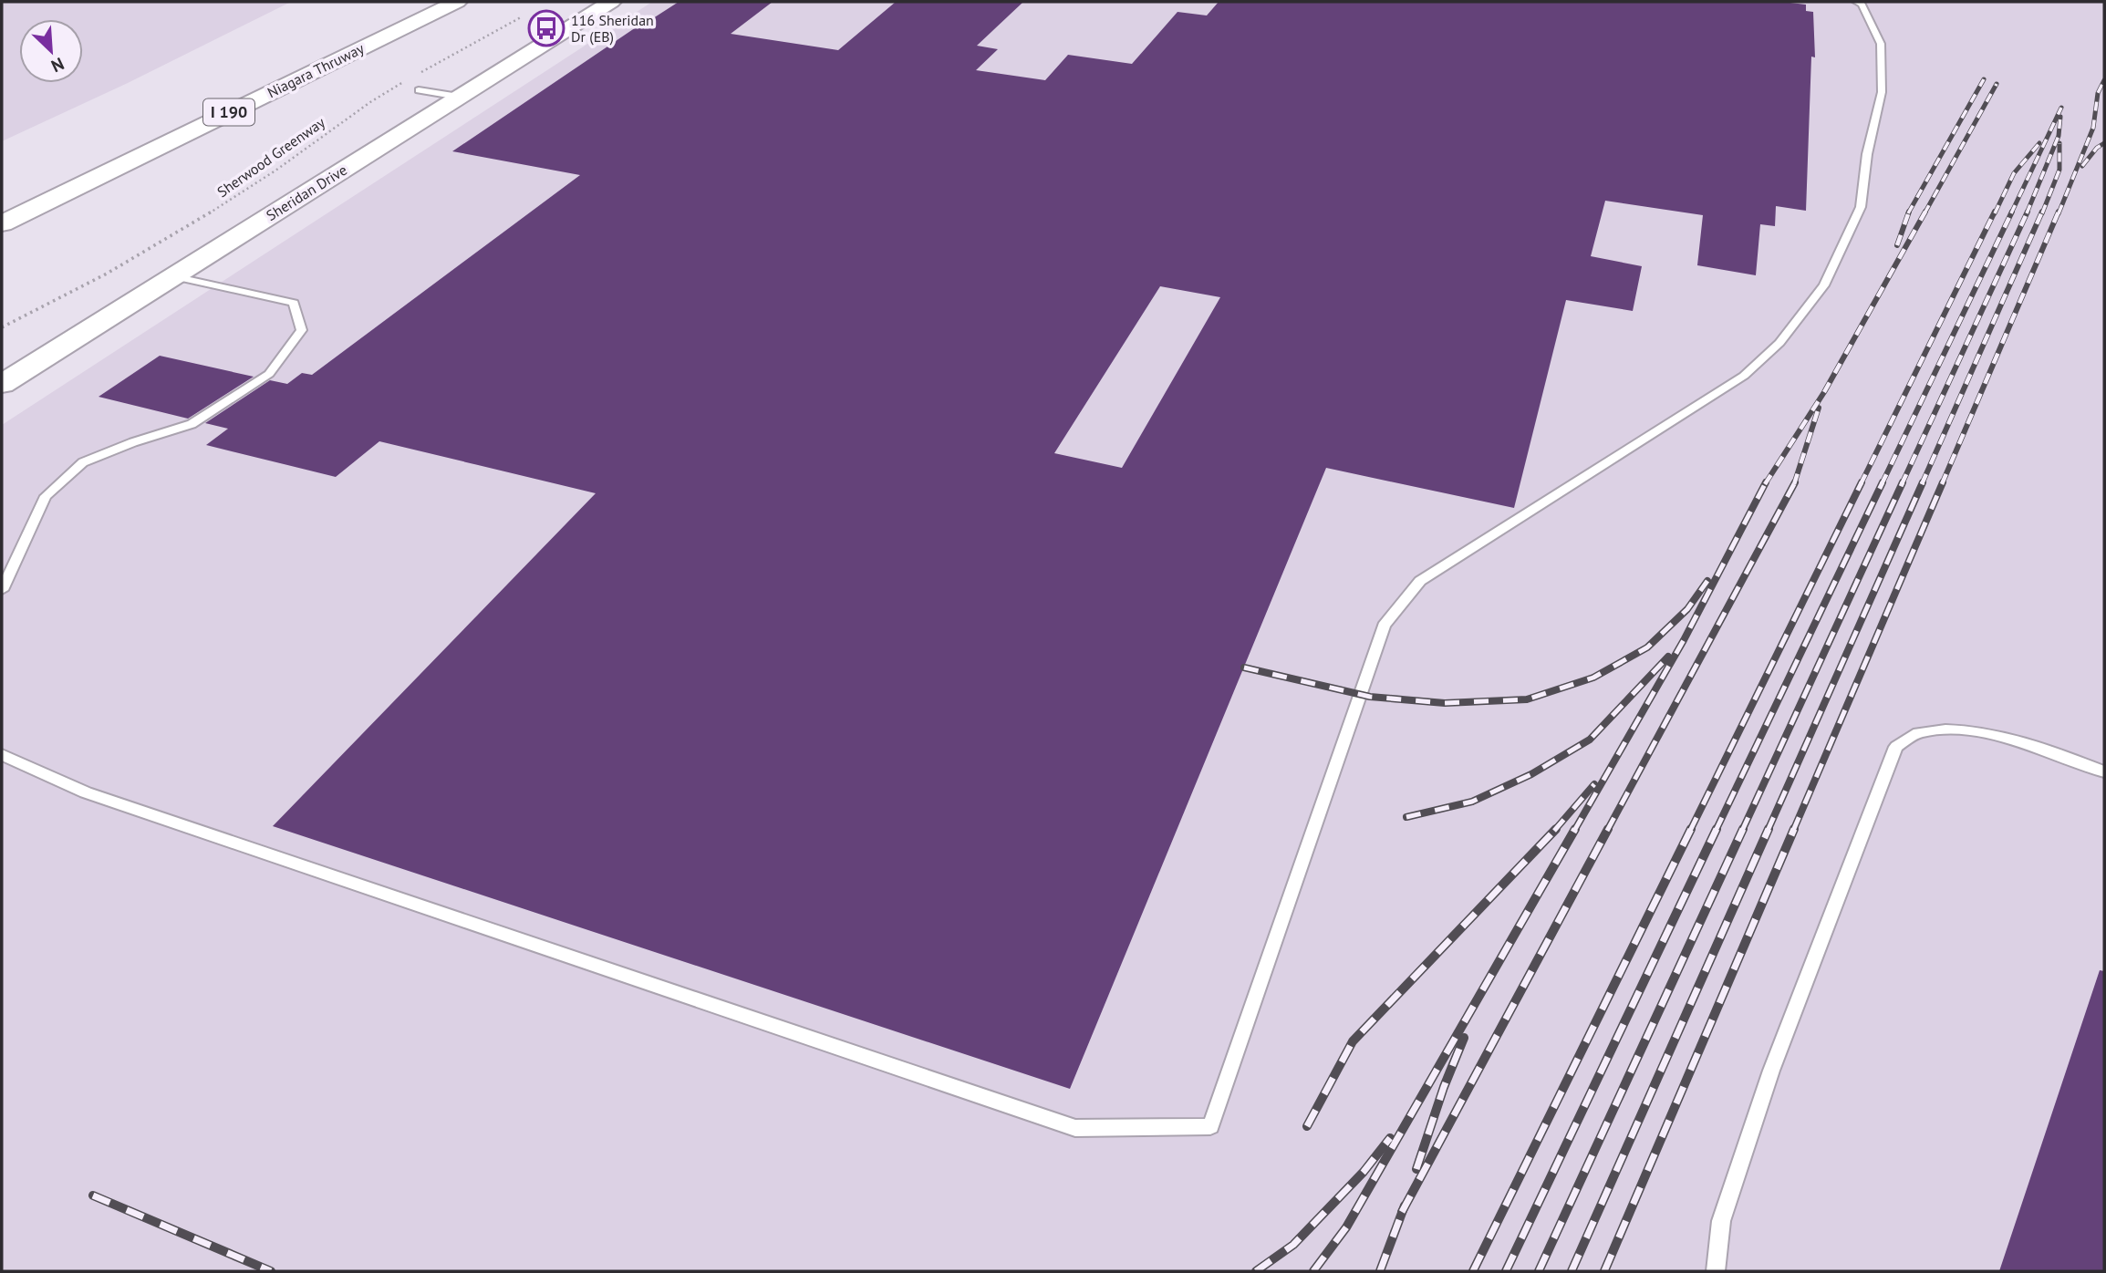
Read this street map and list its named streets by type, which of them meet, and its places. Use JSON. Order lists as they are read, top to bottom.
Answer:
{
  "streets": {
    "main road": ["Niagara Thruway", "I 190", "Sheridan Drive"],
    "path": ["Sherwood Greenway"]
  },
  "places": {
    "bus stop": ["116 Sheridan Dr (EB)"]
  },
  "north": "bottom right"
}
